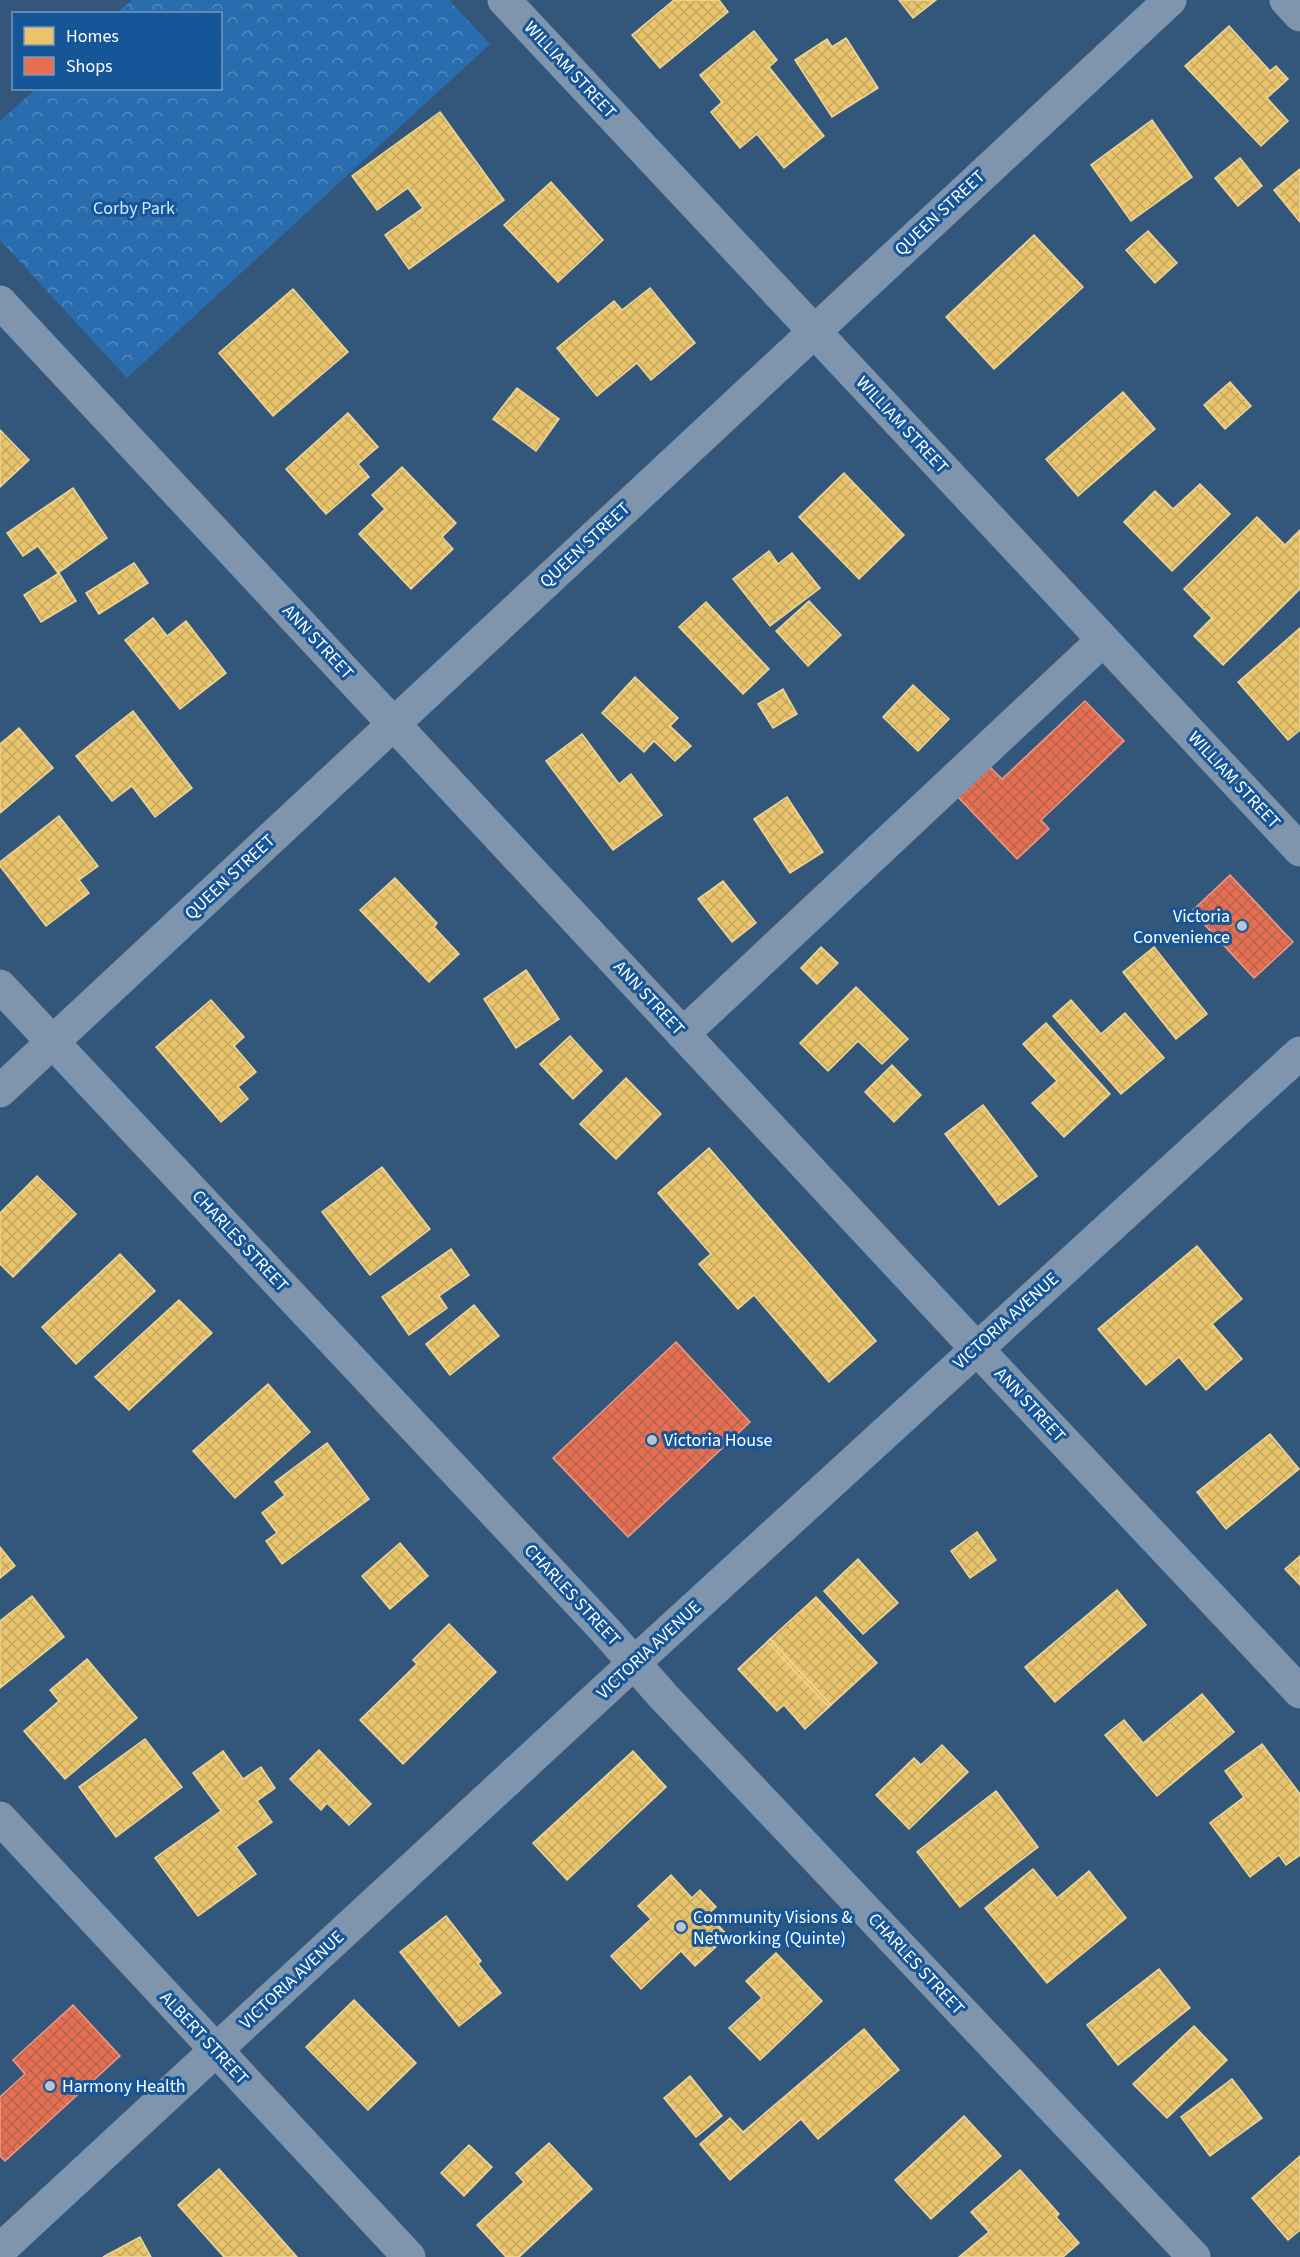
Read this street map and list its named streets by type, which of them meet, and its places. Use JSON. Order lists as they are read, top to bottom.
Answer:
{
  "streets": {
    "street": [
      "WILLIAM STREET",
      "QUEEN STREET",
      "ANN STREET",
      "CHARLES STREET",
      "VICTORIA AVENUE",
      "ALBERT STREET"
    ]
  },
  "crossings": [
    ["WILLIAM STREET", "QUEEN STREET"],
    ["QUEEN STREET", "ANN STREET"],
    ["QUEEN STREET", "CHARLES STREET"],
    ["ANN STREET", "VICTORIA AVENUE"],
    ["CHARLES STREET", "VICTORIA AVENUE"],
    ["VICTORIA AVENUE", "ALBERT STREET"]
  ],
  "parks": ["Corby Park"],
  "places": [
    "Victoria Convenience",
    "Victoria House",
    "Community Visions & Networking (Quinte)",
    "Harmony Health"
  ],
  "legend": ["Homes", "Shops"]
}
